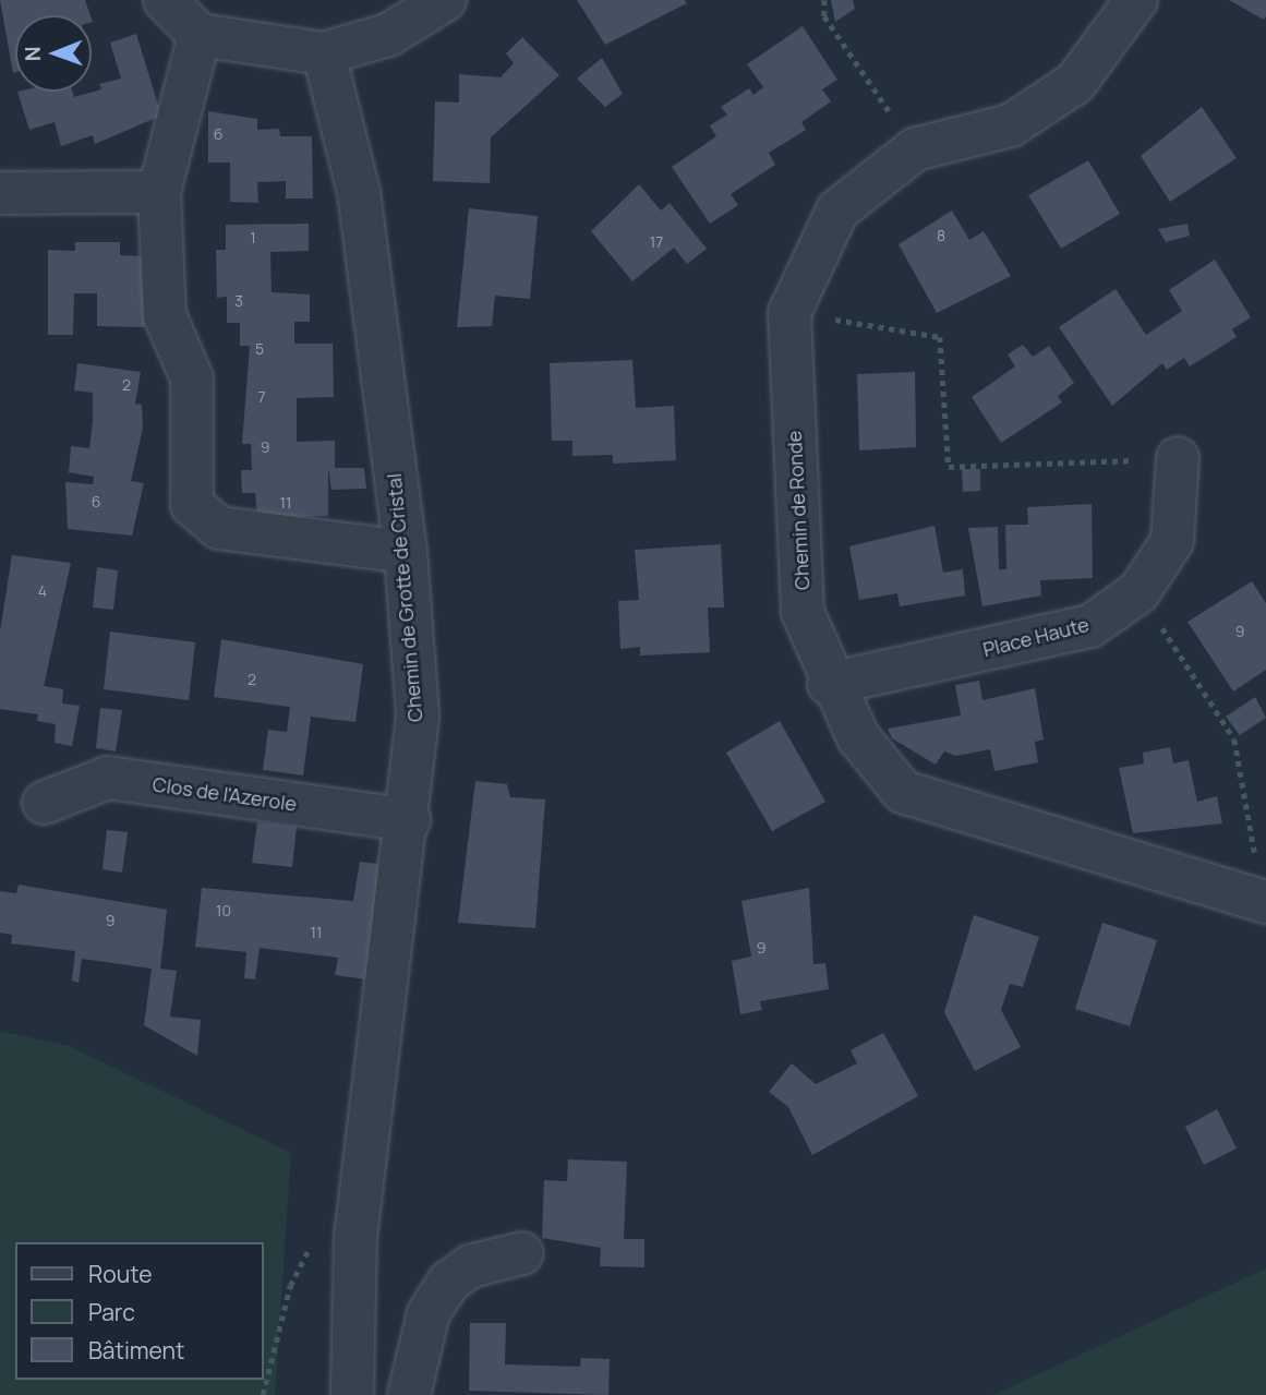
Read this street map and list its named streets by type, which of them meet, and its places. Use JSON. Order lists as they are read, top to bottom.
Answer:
{
  "streets": {
    "street": [
      "Chemin de Ronde",
      "Chemin de Grotte de Cristal",
      "Place Haute",
      "Clos de l'Azerole"
    ]
  },
  "crossings": [
    ["Chemin de Ronde", "Place Haute"],
    ["Chemin de Grotte de Cristal", "Clos de l'Azerole"]
  ],
  "house_numbers": [
    "6",
    "8",
    "1",
    "17",
    "3",
    "5",
    "2",
    "7",
    "9",
    "6",
    "11",
    "4",
    "9",
    "2",
    "10",
    "9",
    "11",
    "9"
  ],
  "legend": ["Route", "Parc", "Bâtiment"],
  "north": "left"
}
